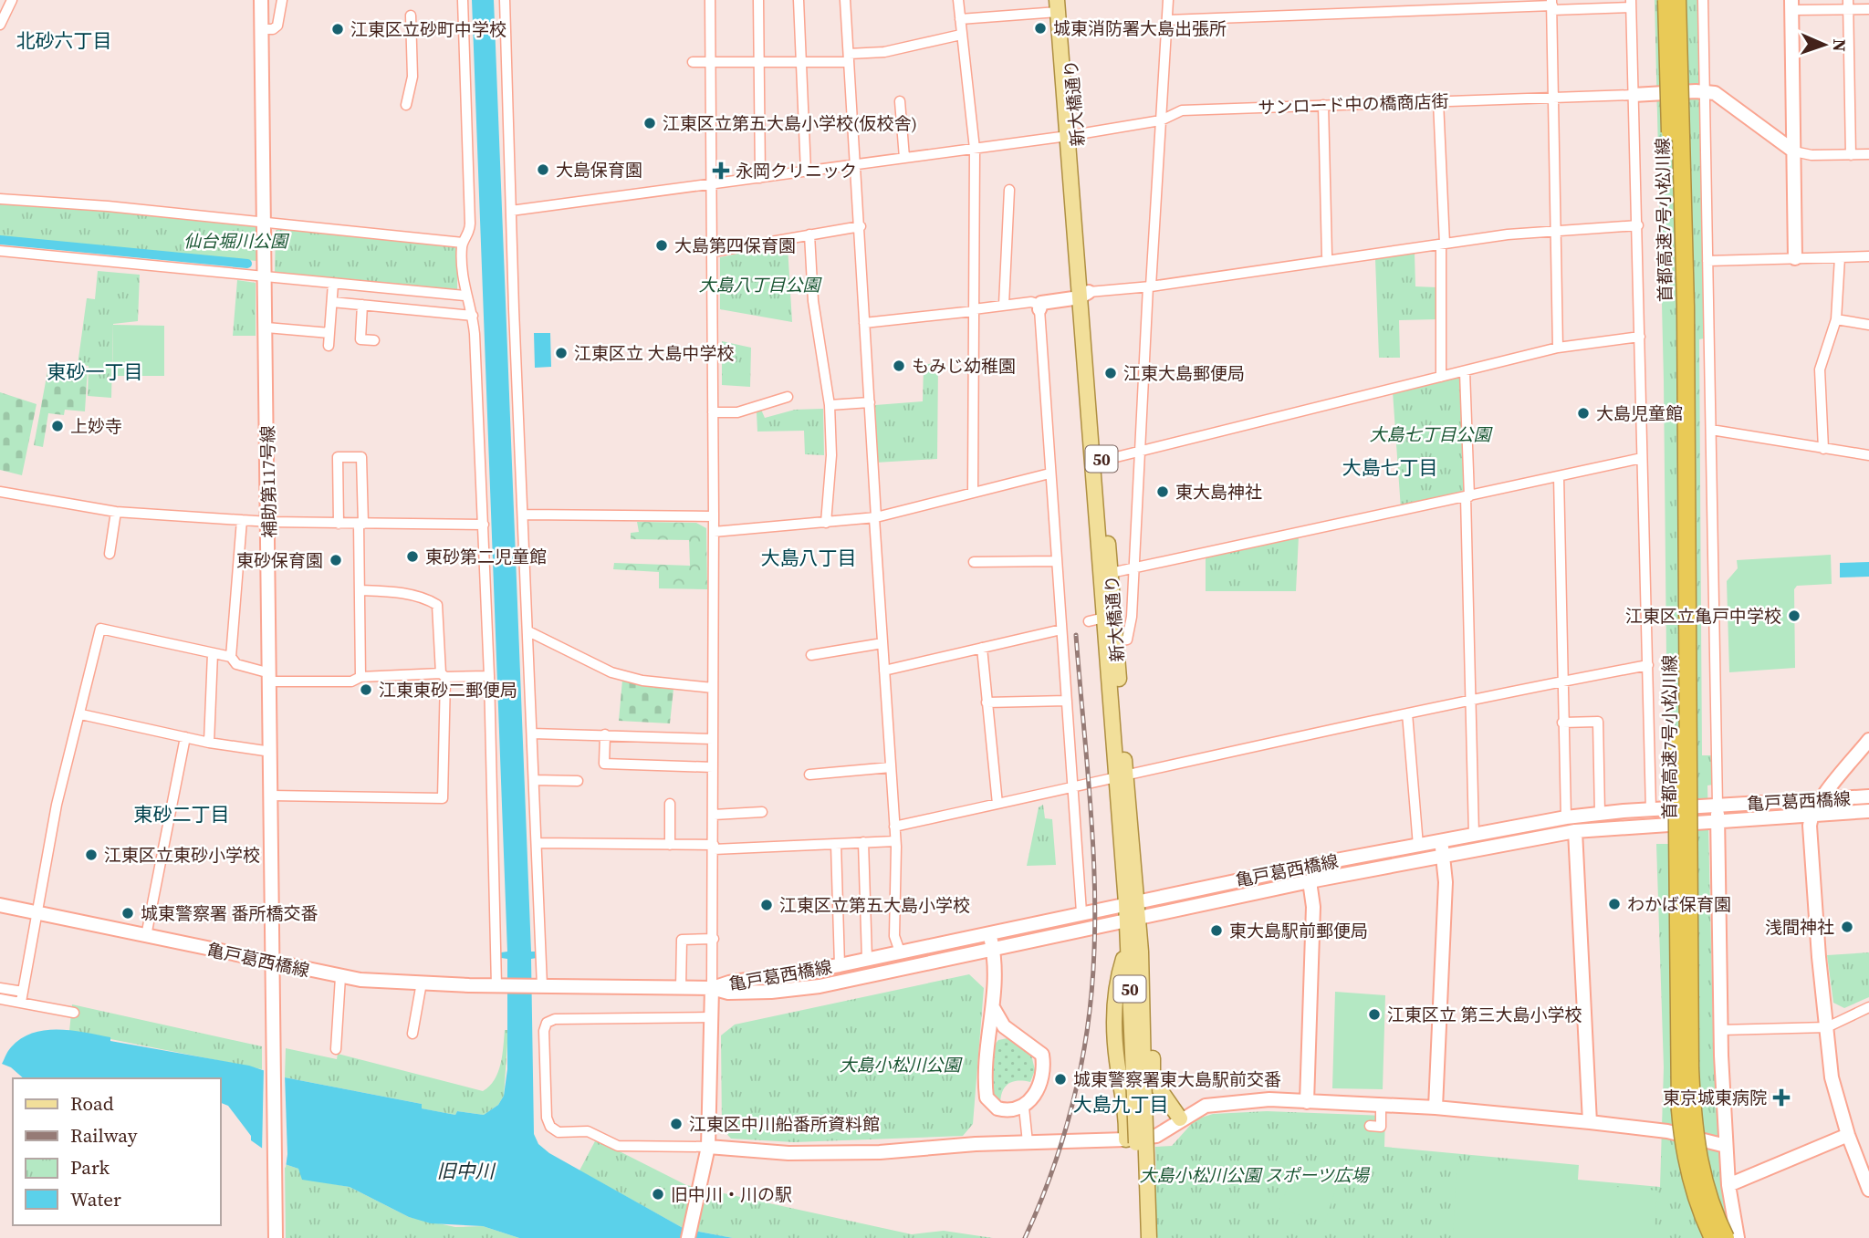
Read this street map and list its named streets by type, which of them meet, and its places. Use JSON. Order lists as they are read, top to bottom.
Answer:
{
  "streets": {
    "highway": ["首都高速7号小松川線"],
    "main road": ["新大橋通り", "50"],
    "street": ["サンロード中の橋商店街", "補助第117号線", "亀戸葛西橋線"]
  },
  "crossings": [
    ["新大橋通り", "サンロード中の橋商店街"],
    ["新大橋通り", "亀戸葛西橋線"],
    ["補助第117号線", "亀戸葛西橋線"]
  ],
  "districts": [
    "北砂六丁目",
    "東砂一丁目",
    "大島七丁目",
    "大島八丁目",
    "東砂二丁目",
    "大島九丁目"
  ],
  "water": ["旧中川"],
  "parks": [
    "仙台堀川公園",
    "大島八丁目公園",
    "大島七丁目公園",
    "大島小松川公園",
    "大島小松川公園 スポーツ広場"
  ],
  "places": {
    "other": [
      "城東消防署大島出張所",
      "江東区立砂町中学校",
      "江東区立第五大島小学校(仮校舎)",
      "大島保育園",
      "大島第四保育園",
      "江東区立 大島中学校",
      "もみじ幼稚園",
      "江東大島郵便局",
      "大島児童館",
      "上妙寺",
      "東大島神社",
      "東砂第二児童館",
      "東砂保育園",
      "江東区立亀戸中学校",
      "江東東砂二郵便局",
      "江東区立東砂小学校",
      "わかば保育園",
      "江東区立第五大島小学校",
      "城東警察署 番所橋交番",
      "浅間神社",
      "東大島駅前郵便局",
      "江東区立 第三大島小学校",
      "城東警察署東大島駅前交番",
      "江東区中川船番所資料館",
      "旧中川・川の駅"
    ],
    "health": ["永岡クリニック", "東京城東病院"]
  },
  "legend": [
    "Road",
    "Railway",
    "Park",
    "Water"
  ],
  "north": "right"
}
